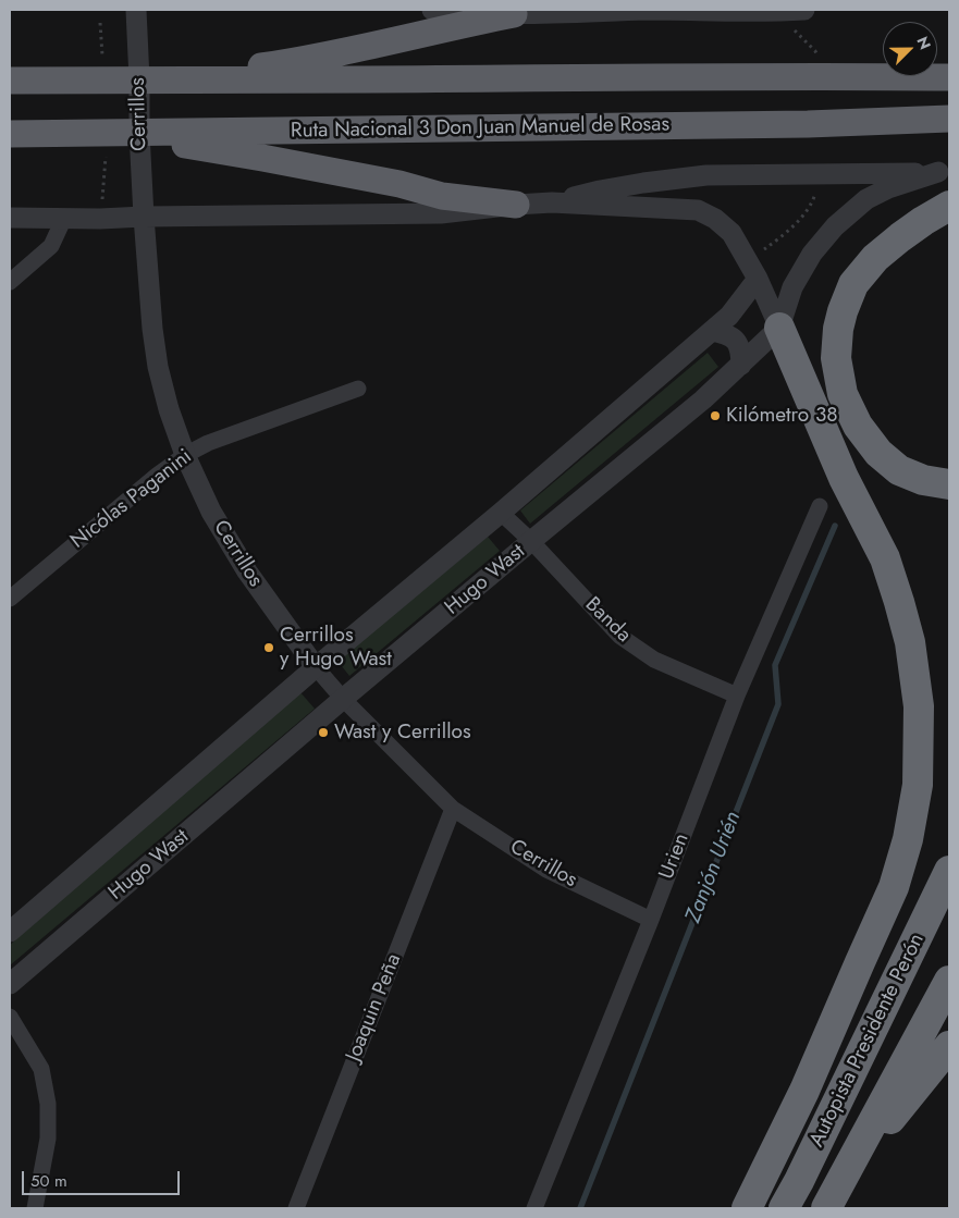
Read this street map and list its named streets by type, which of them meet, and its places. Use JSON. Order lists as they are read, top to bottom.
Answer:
{
  "streets": {
    "highway": ["Ruta Nacional 3 Don Juan Manuel de Rosas", "Autopista Presidente Perón"],
    "street": [
      "Cerrillos",
      "Nicólas Paganini",
      "Hugo Wast",
      "Banda",
      "Urien",
      "Joaquin Peña"
    ]
  },
  "crossings": [
    ["Cerrillos", "Ruta Nacional 3 Don Juan Manuel de Rosas"],
    ["Cerrillos", "Nicólas Paganini"],
    ["Cerrillos", "Hugo Wast"],
    ["Cerrillos", "Urien"],
    ["Cerrillos", "Joaquin Peña"],
    ["Hugo Wast", "Banda"],
    ["Banda", "Urien"]
  ],
  "water": ["Zanjón Urién"],
  "places": ["Kilómetro 38", "Cerrillos y Hugo Wast", "Wast y Cerrillos"],
  "scale_bar": "50 m",
  "north": "top right"
}
